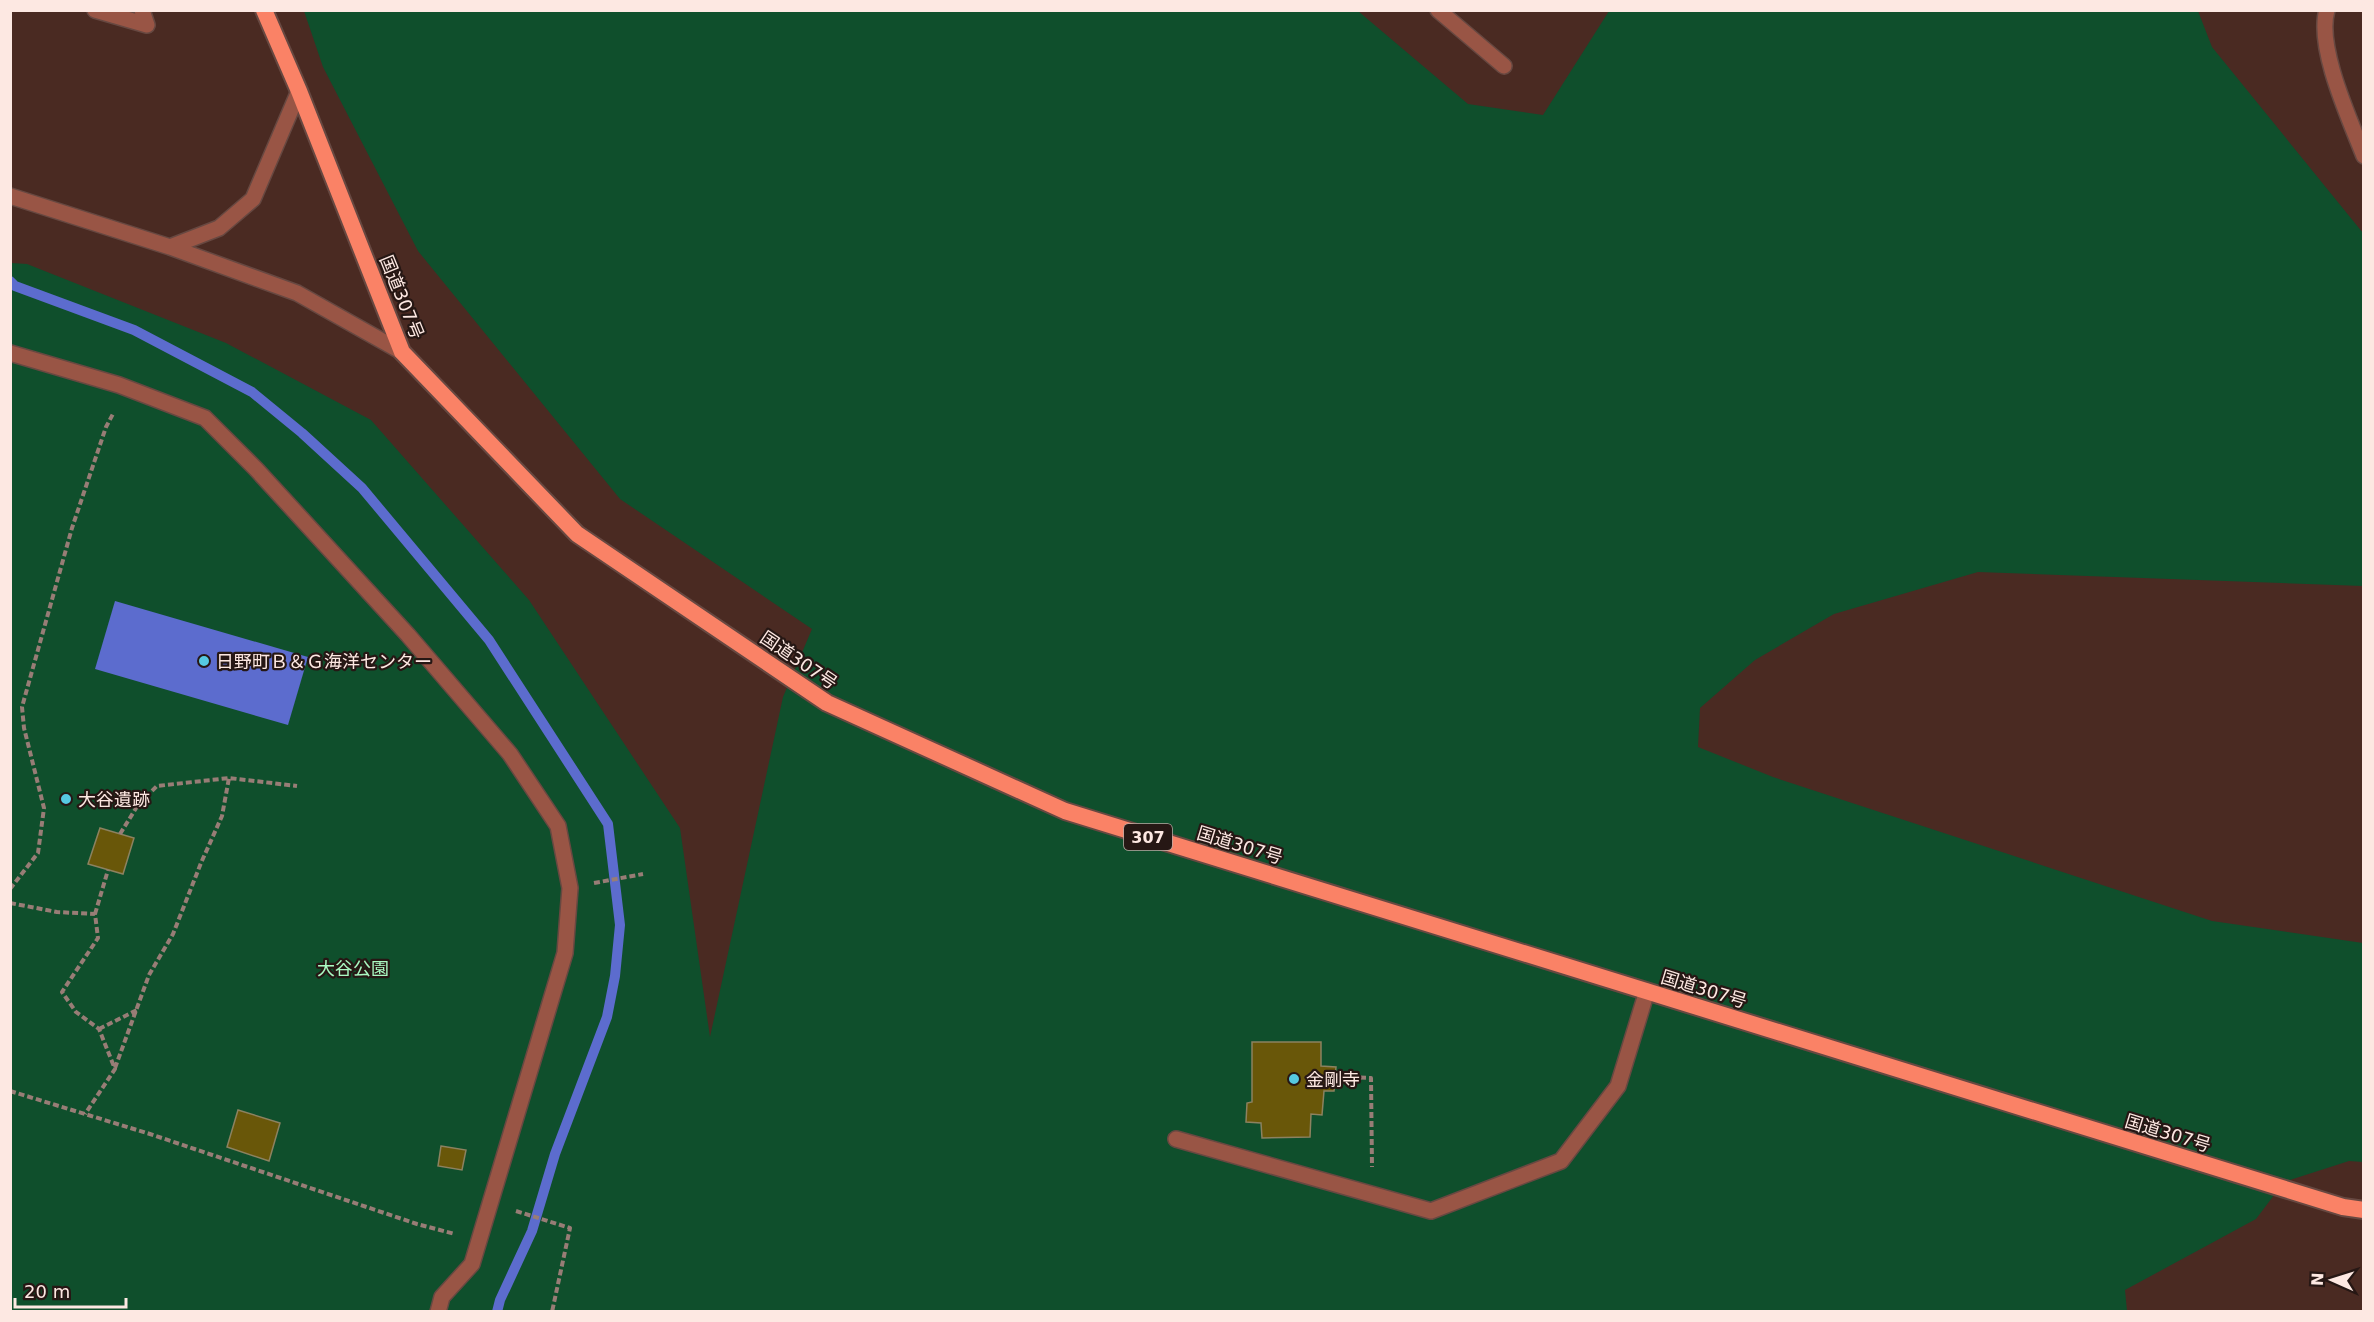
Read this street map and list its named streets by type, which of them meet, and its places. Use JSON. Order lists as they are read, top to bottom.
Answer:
{
  "streets": {
    "highway": ["国道307号", "307"]
  },
  "parks": ["大谷公園"],
  "places": ["日野町Ｂ＆Ｇ海洋センター", "大谷遺跡", "金剛寺"],
  "scale_bar": "20 m",
  "north": "left"
}
